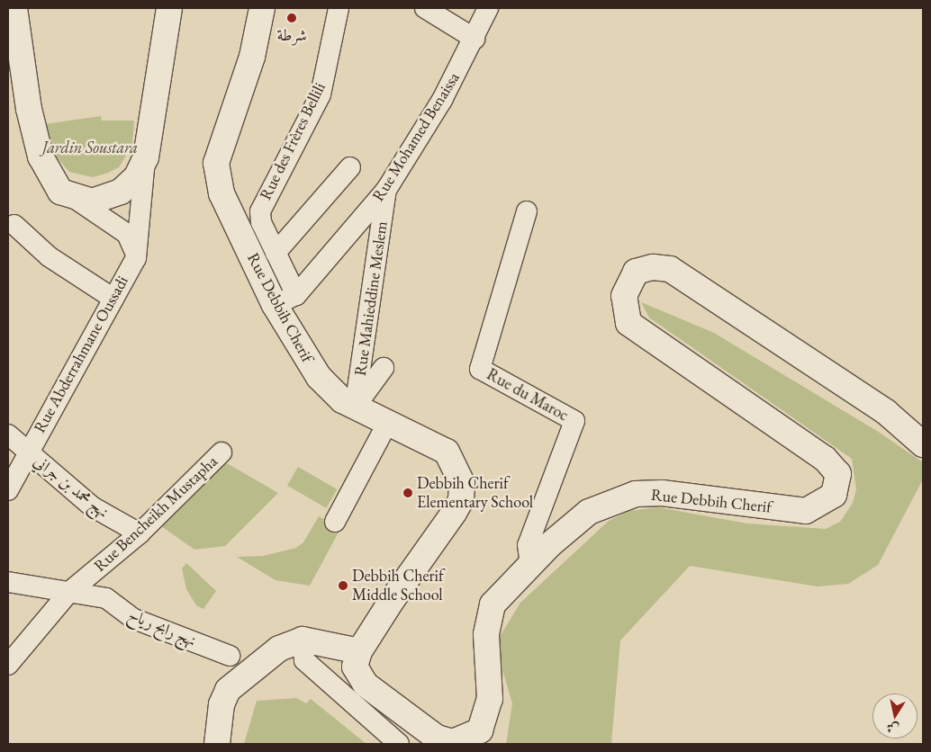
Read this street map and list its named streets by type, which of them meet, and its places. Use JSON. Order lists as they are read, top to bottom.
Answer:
{
  "streets": {
    "street": [
      "Rue Mohamed Benaissa",
      "Rue des Frères Bellili",
      "Rue Mahieddine Meslem",
      "Rue Debbih Cherif",
      "Rue Abderrahmane Oussadi",
      "Rue du Maroc",
      "نهج محمد بن جراني",
      "Rue Bencheikh Mustapha",
      "نهج رابح رياح"
    ]
  },
  "crossings": [
    ["Rue Mohamed Benaissa", "Rue des Frères Bellili"],
    ["Rue Mohamed Benaissa", "Rue Mahieddine Meslem"],
    ["Rue Mohamed Benaissa", "Rue Debbih Cherif"],
    ["Rue des Frères Bellili", "Rue Debbih Cherif"],
    ["Rue Mahieddine Meslem", "Rue Debbih Cherif"],
    ["Rue Debbih Cherif", "Rue du Maroc"],
    ["Rue Abderrahmane Oussadi", "نهج محمد بن جراني"],
    ["نهج محمد بن جراني", "Rue Bencheikh Mustapha"],
    ["Rue Bencheikh Mustapha", "نهج رابح رياح"]
  ],
  "parks": ["Jardin Soustara"],
  "places": ["شرطة", "Debbih Cherif Elementary School", "Debbih Cherif Middle School"],
  "north": "bottom"
}
